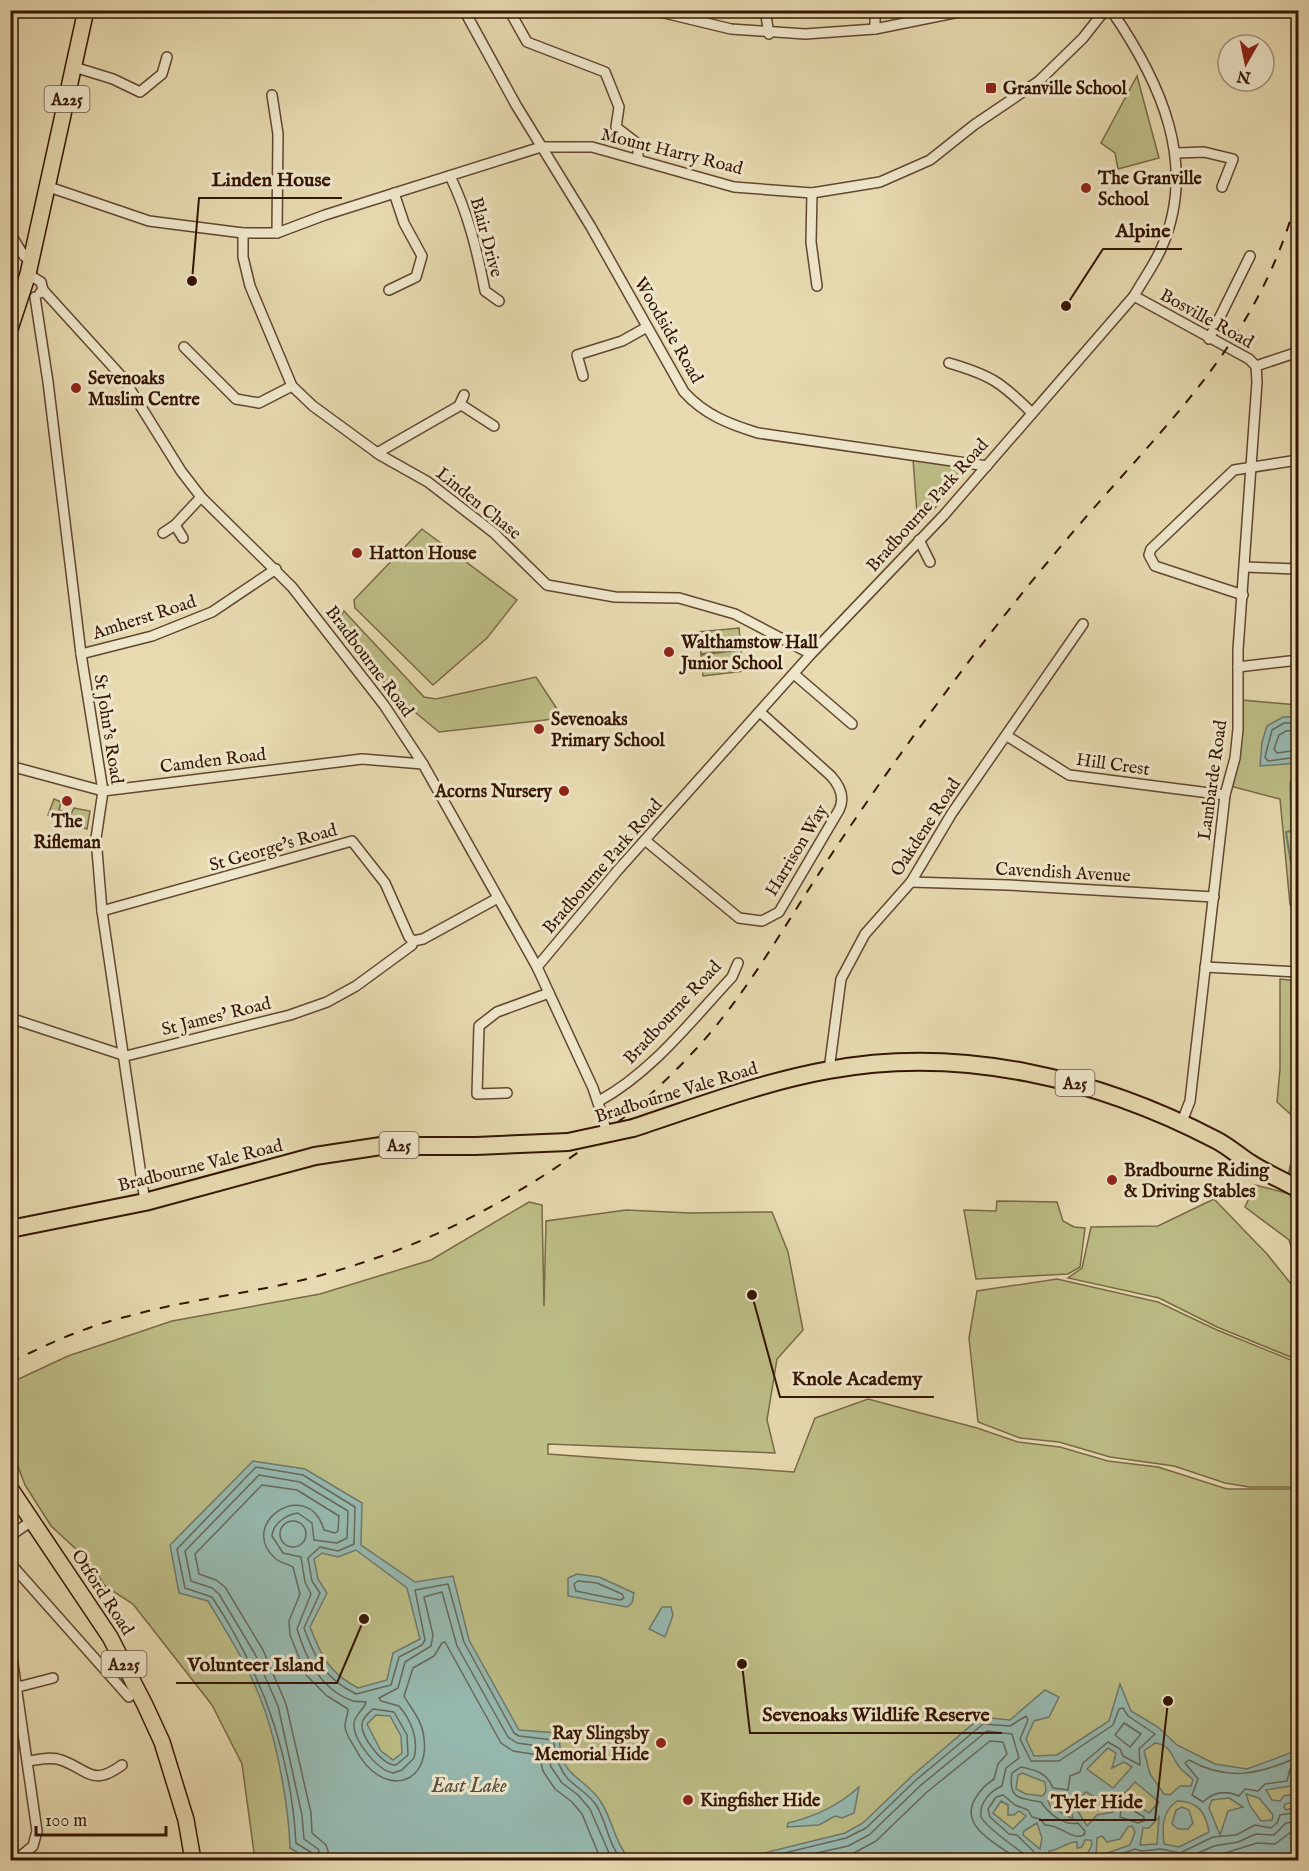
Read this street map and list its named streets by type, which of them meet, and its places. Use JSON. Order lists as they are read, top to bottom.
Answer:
{
  "streets": {
    "highway": ["A25", "Bradbourne Vale Road"],
    "main road": ["A225", "Otford Road"],
    "street": [
      "Mount Harry Road",
      "Blair Drive",
      "Bosville Road",
      "Woodside Road",
      "Linden Chase",
      "Bradbourne Park Road",
      "Amherst Road",
      "Bradbourne Road",
      "St John's Road",
      "Camden Road",
      "Hill Crest",
      "Lambarde Road",
      "Oakdene Road",
      "St George's Road",
      "Harrison Way",
      "Cavendish Avenue",
      "St James' Road"
    ]
  },
  "crossings": [
    ["A225", "Mount Harry Road"],
    ["A225", "Bradbourne Road"],
    ["A225", "St John's Road"],
    ["Mount Harry Road", "Blair Drive"],
    ["Mount Harry Road", "Woodside Road"],
    ["Mount Harry Road", "Linden Chase"],
    ["Mount Harry Road", "Bradbourne Park Road"],
    ["Bosville Road", "Bradbourne Park Road"],
    ["Bosville Road", "Lambarde Road"],
    ["Woodside Road", "Bradbourne Park Road"],
    ["Linden Chase", "Bradbourne Park Road"],
    ["Bradbourne Park Road", "Bradbourne Road"],
    ["Bradbourne Park Road", "Harrison Way"],
    ["Amherst Road", "Bradbourne Road"],
    ["Amherst Road", "St John's Road"],
    ["Bradbourne Road", "Camden Road"],
    ["Bradbourne Road", "Bradbourne Vale Road"],
    ["St John's Road", "Camden Road"],
    ["St John's Road", "St George's Road"],
    ["St John's Road", "St James' Road"],
    ["St John's Road", "Bradbourne Vale Road"],
    ["Hill Crest", "Lambarde Road"],
    ["Hill Crest", "Oakdene Road"],
    ["Lambarde Road", "Cavendish Avenue"],
    ["Lambarde Road", "Bradbourne Vale Road"],
    ["Oakdene Road", "Cavendish Avenue"],
    ["Oakdene Road", "Bradbourne Vale Road"],
    ["St George's Road", "St James' Road"]
  ],
  "water": ["East Lake"],
  "places": {
    "transit": ["Granville School"],
    "other": [
      "The Granville School",
      "Linden House",
      "Alpine",
      "Sevenoaks Muslim Centre",
      "Hatton House",
      "Walthamstow Hall Junior School",
      "Sevenoaks Primary School",
      "Acorns Nursery",
      "The Rifleman",
      "Bradbourne Riding & Driving Stables",
      "Knole Academy",
      "Volunteer Island",
      "Sevenoaks Wildlife Reserve",
      "Tyler Hide",
      "Ray Slingsby Memorial Hide",
      "Kingfisher Hide"
    ]
  },
  "scale_bar": "100 m",
  "north": "bottom"
}
